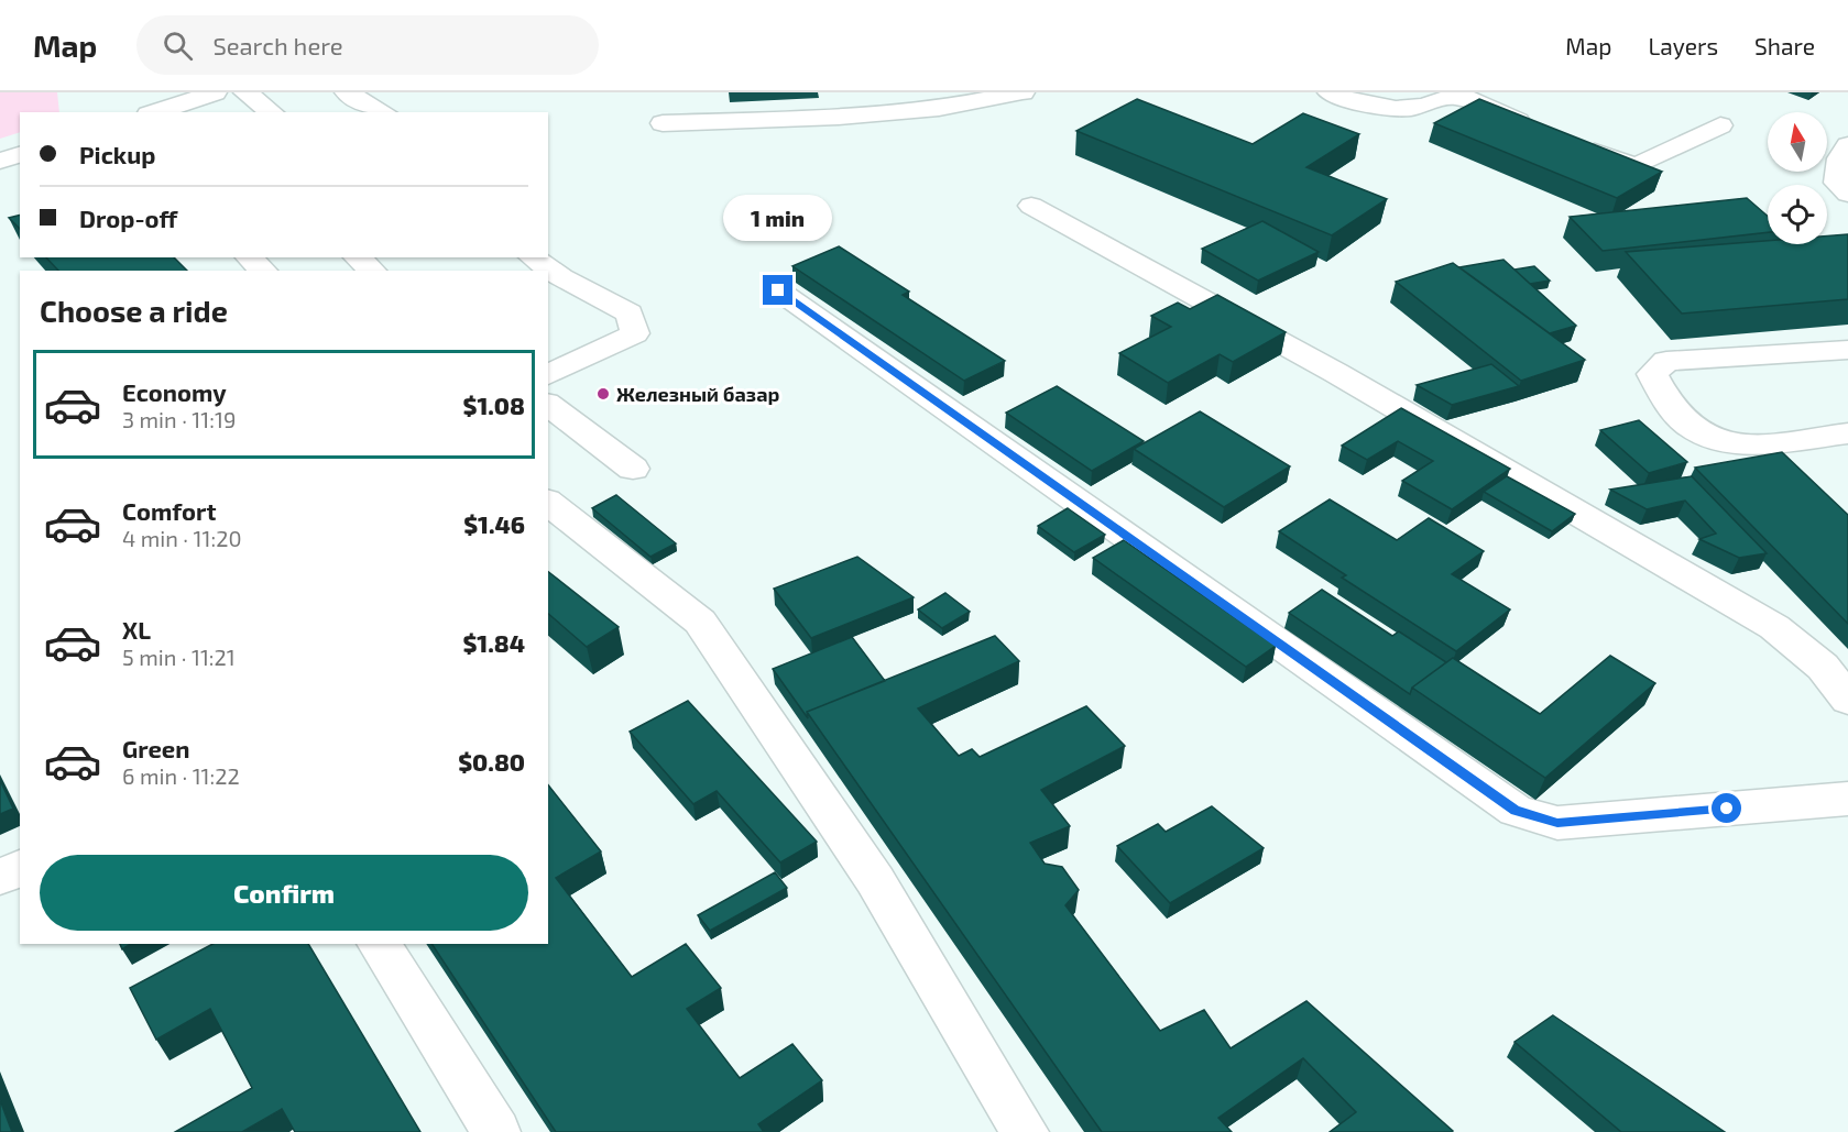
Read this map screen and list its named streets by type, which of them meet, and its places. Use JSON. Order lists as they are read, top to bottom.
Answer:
{
  "places": ["Железный базар"],
  "north": "top",
  "page": {
    "header": "Map",
    "search": "Search here",
    "nav": ["Map", "Layers", "Share"],
    "banner": ["Pickup", "Drop-off"],
    "bubble": "1 min",
    "heading": "Choose a ride",
    "list": [
      {
        "name": "Economy",
        "note": "3 min · 11:19",
        "value": "$1.08"
      },
      {
        "name": "Comfort",
        "note": "4 min · 11:20",
        "value": "$1.46"
      },
      {
        "name": "XL",
        "note": "5 min · 11:21",
        "value": "$1.84"
      },
      {
        "name": "Green",
        "note": "6 min · 11:22",
        "value": "$0.80"
      }
    ],
    "buttons": "Confirm"
  }
}
